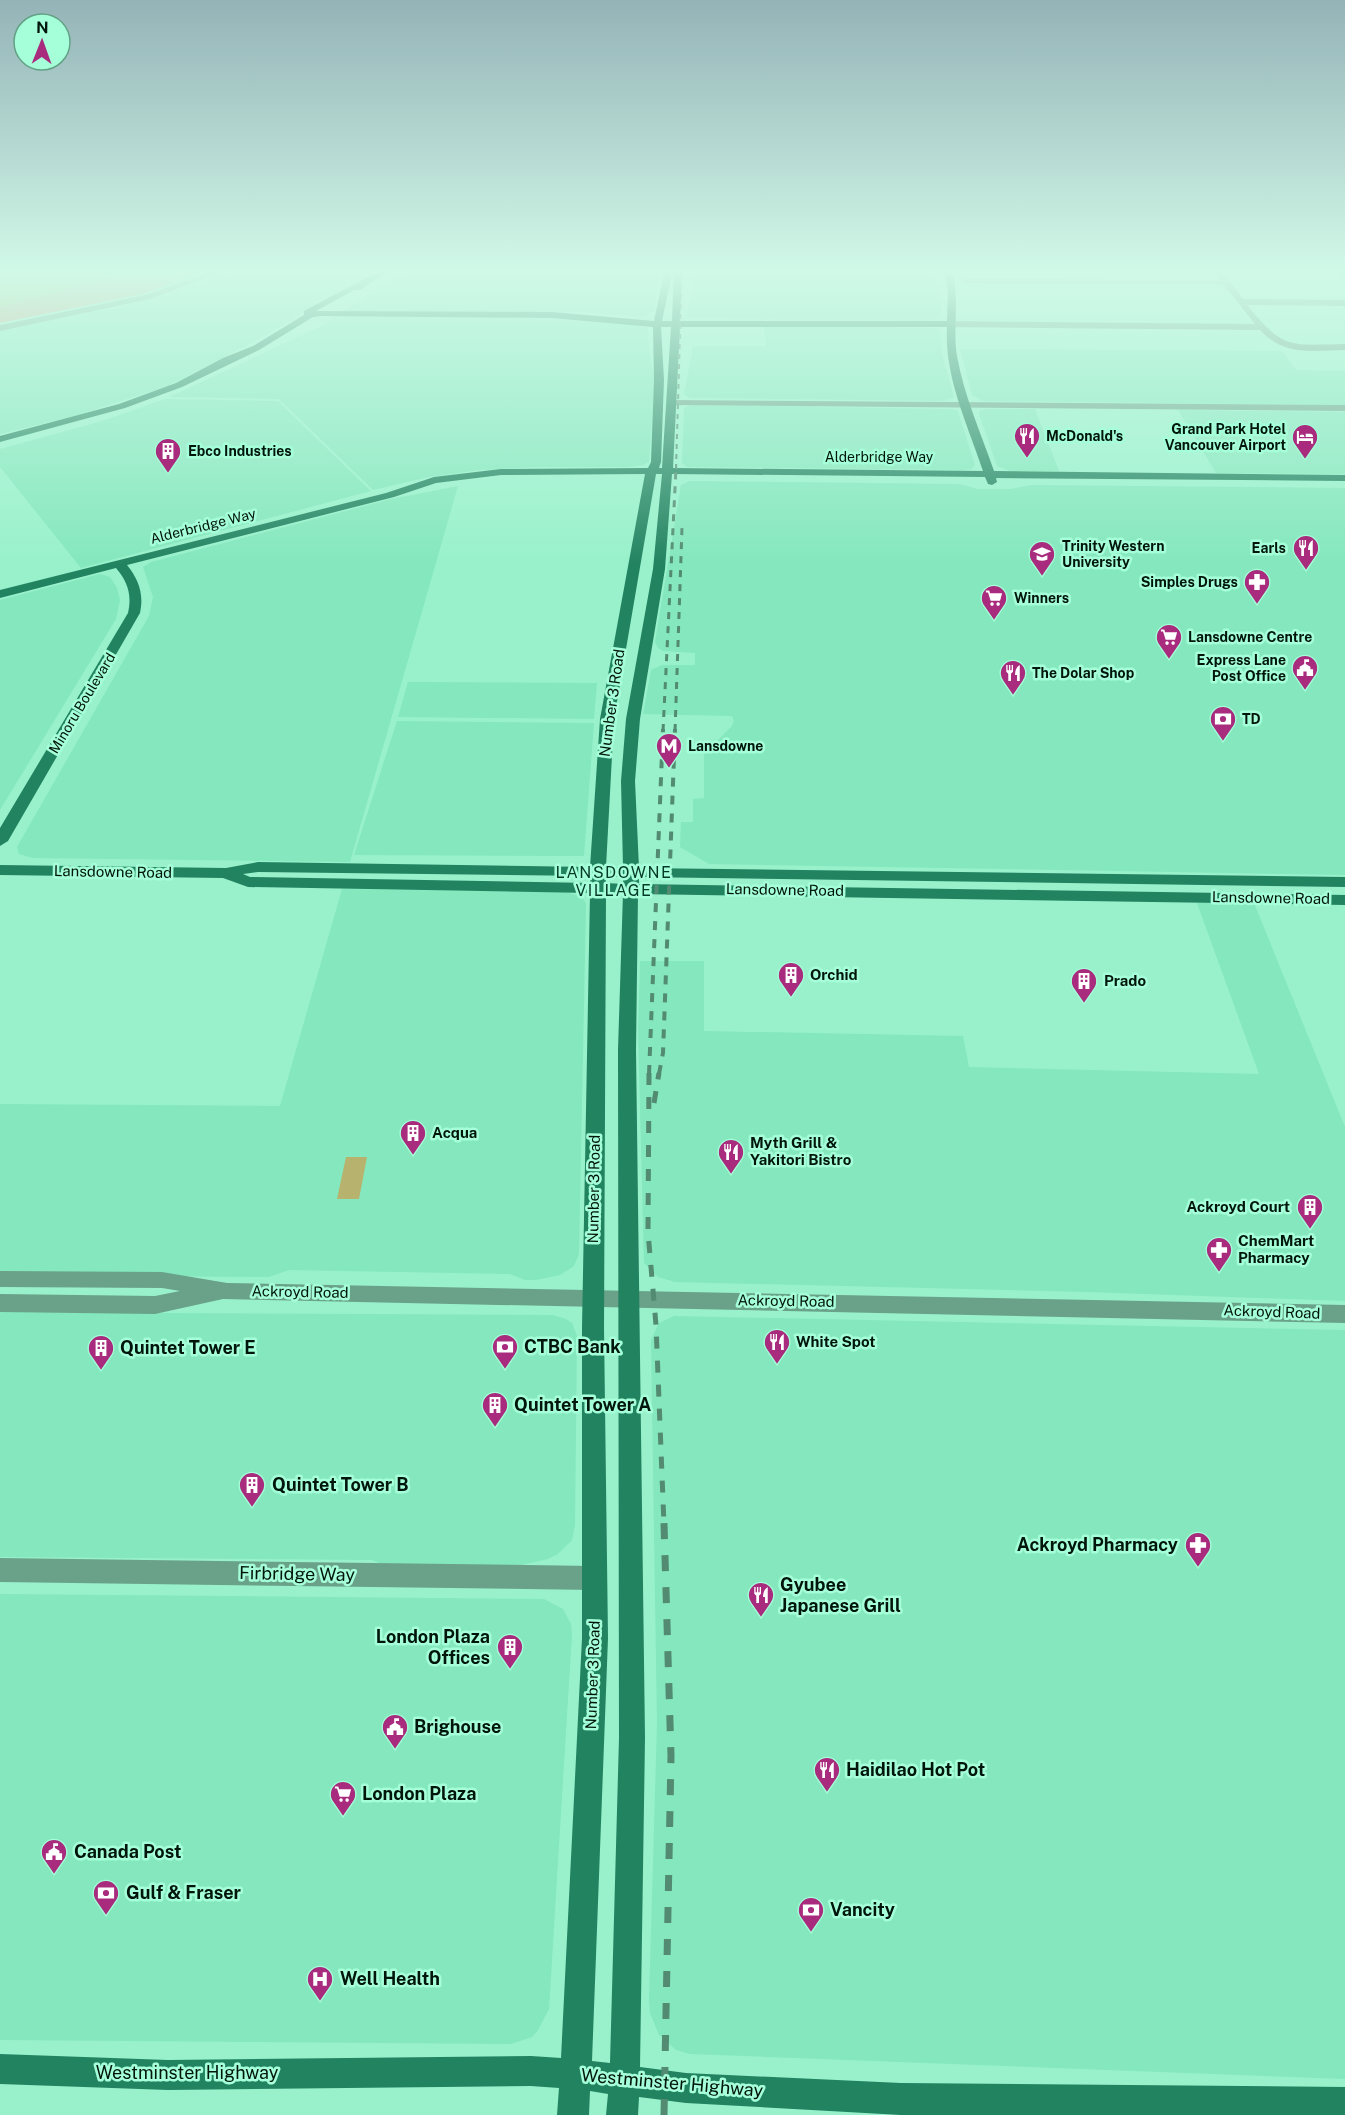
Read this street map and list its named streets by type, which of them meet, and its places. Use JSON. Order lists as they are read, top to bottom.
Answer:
{
  "streets": {
    "main road": [
      "Alderbridge Way",
      "Minoru Boulevard",
      "Number 3 Road",
      "Lansdowne Road",
      "Westminster Highway"
    ],
    "street": ["Ackroyd Road", "Firbridge Way"]
  },
  "crossings": [
    ["Alderbridge Way", "Minoru Boulevard"],
    ["Alderbridge Way", "Number 3 Road"],
    ["Number 3 Road", "Lansdowne Road"],
    ["Number 3 Road", "Ackroyd Road"],
    ["Number 3 Road", "Firbridge Way"],
    ["Number 3 Road", "Westminster Highway"]
  ],
  "districts": ["LANSDOWNE VILLAGE"],
  "places": {
    "restaurant": [
      "McDonald's",
      "Earls",
      "The Dolar Shop",
      "Myth Grill & Yakitori Bistro",
      "White Spot",
      "Gyubee Japanese Grill",
      "Haidilao Hot Pot"
    ],
    "hotel": ["Grand Park Hotel Vancouver Airport"],
    "building": [
      "Ebco Industries",
      "Orchid",
      "Prado",
      "Acqua",
      "Ackroyd Court",
      "Quintet Tower E",
      "Quintet Tower A",
      "Quintet Tower B",
      "London Plaza Offices"
    ],
    "school or university": ["Trinity Western University"],
    "pharmacy": ["Simples Drugs", "ChemMart Pharmacy", "Ackroyd Pharmacy"],
    "supermarket": ["Winners", "Lansdowne Centre", "London Plaza"],
    "public building": ["Express Lane Post Office", "Brighouse", "Canada Post"],
    "bank": [
      "TD",
      "CTBC Bank",
      "Gulf & Fraser",
      "Vancity"
    ],
    "metro station": ["Lansdowne"],
    "hospital": ["Well Health"]
  },
  "north": "top"
}
